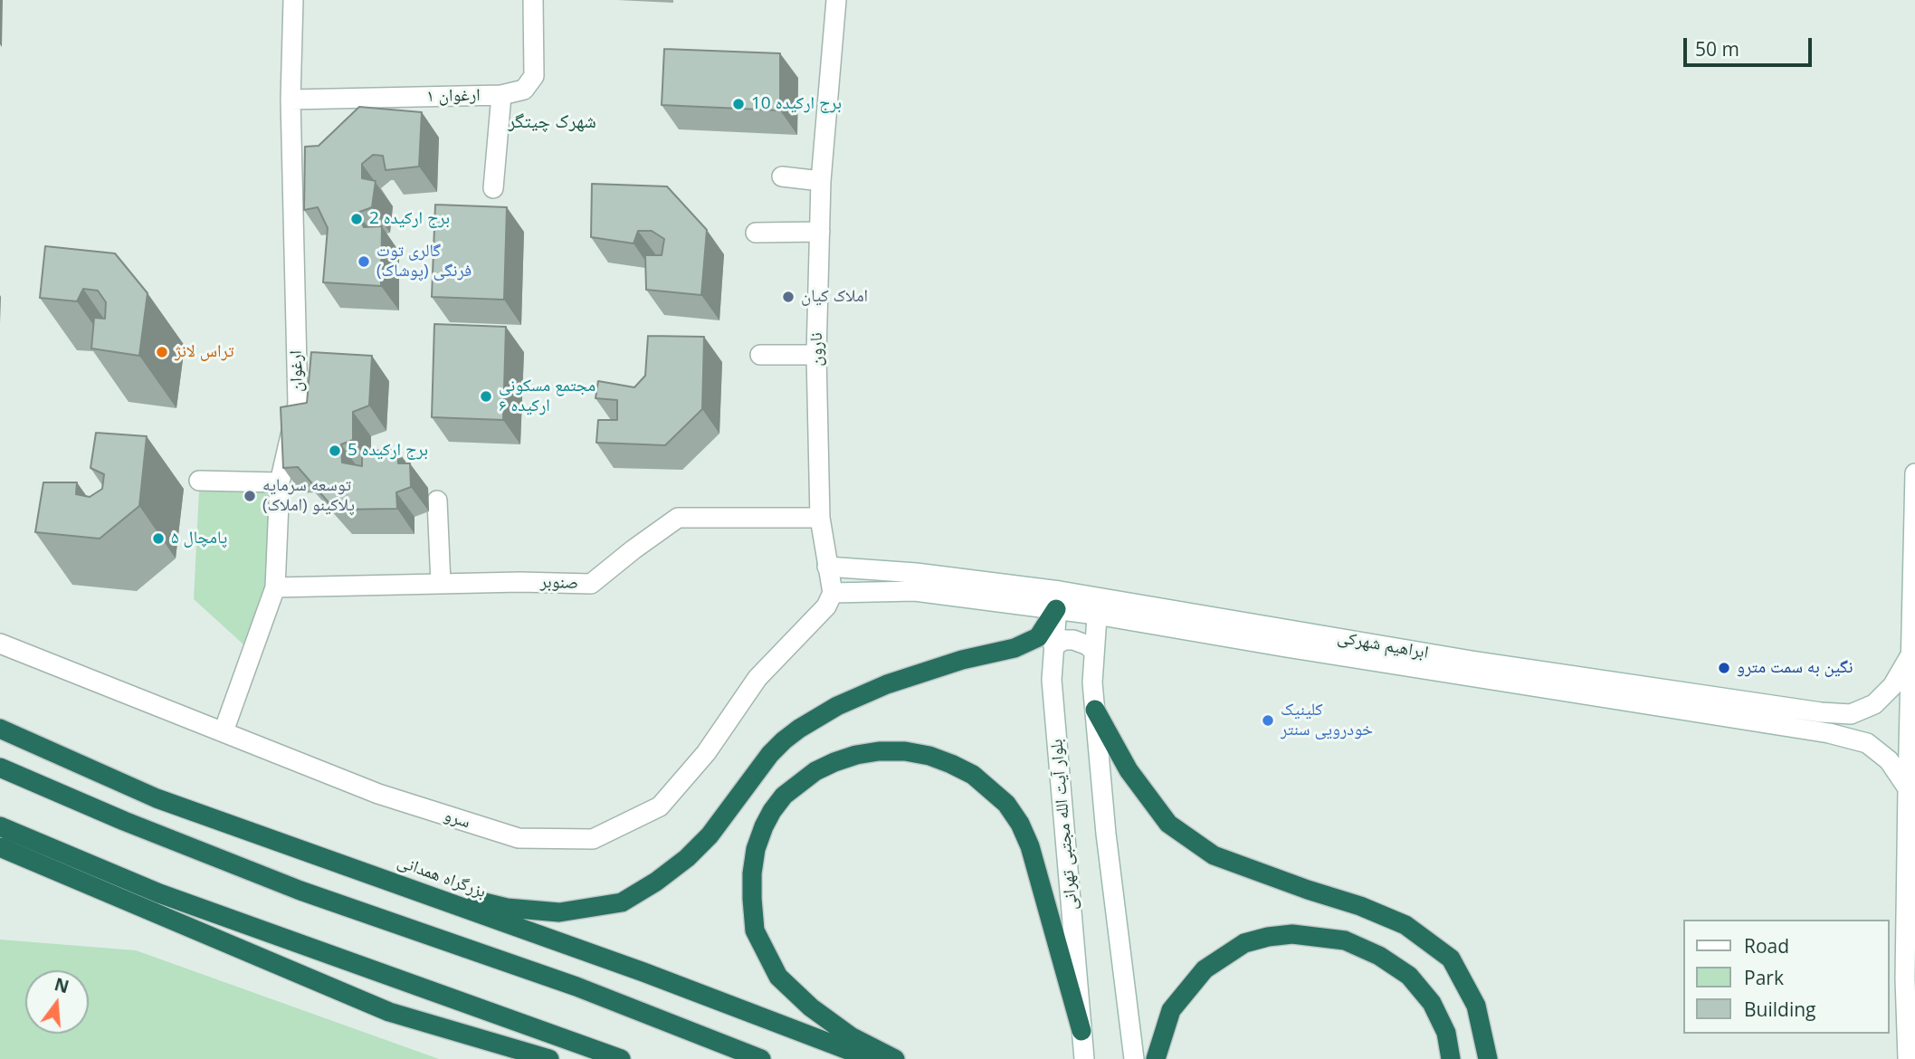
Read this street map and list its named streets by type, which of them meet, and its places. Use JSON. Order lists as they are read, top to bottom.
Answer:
{
  "streets": {
    "highway": ["بزرگراه همدانی"],
    "main road": [
      "ارغوان ۱",
      "نارون",
      "ارغوان",
      "صنوبر",
      "ابراهیم شهرکی",
      "سرو",
      "بلوار آیت الله مجتبی تهرانی"
    ]
  },
  "crossings": [
    ["ارغوان ۱", "ارغوان"],
    ["نارون", "صنوبر"],
    ["نارون", "ابراهیم شهرکی"],
    ["نارون", "سرو"],
    ["ارغوان", "صنوبر"],
    ["ارغوان", "سرو"],
    ["ابراهیم شهرکی", "سرو"],
    ["ابراهیم شهرکی", "بلوار آیت الله مجتبی تهرانی"]
  ],
  "districts": ["شهرک چیتگر"],
  "places": [
    "برج ارکیده 10",
    "برج ارکیده 2",
    "گالری توت فرنگی (پوشاک)",
    "املاک کیان",
    "تراس لانژ",
    "مجتمع مسکونی ارکیده ۶",
    "برج ارکیده 5",
    "توسعه سرمایه پلاکینو (املاک)",
    "پامچال ۵",
    "نگین به سمت مترو",
    "کلینیک خودرویی سنتر"
  ],
  "legend": ["Road", "Park", "Building"],
  "scale_bar": "50 m",
  "north": "top"
}
